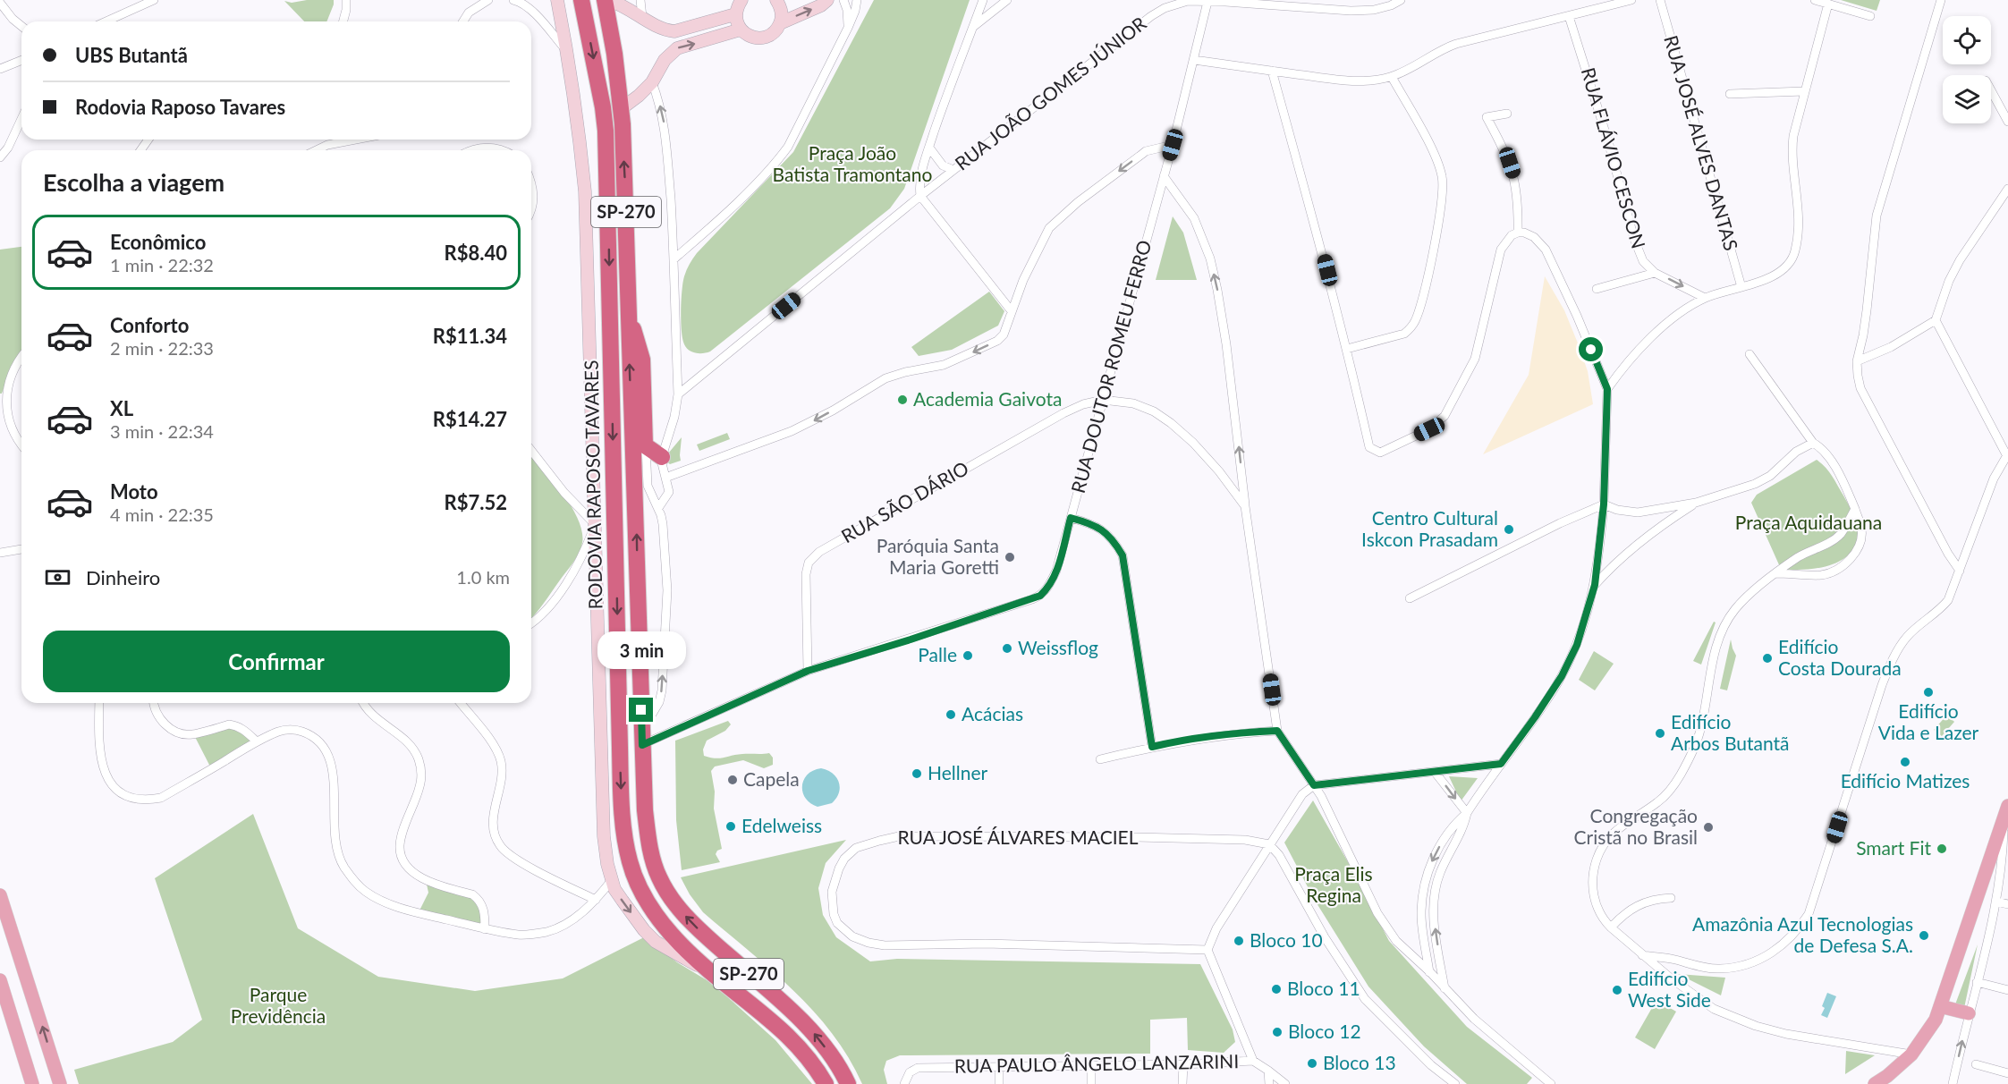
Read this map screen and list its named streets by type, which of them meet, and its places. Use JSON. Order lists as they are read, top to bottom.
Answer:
{
  "streets": {
    "highway": ["SP-270", "RODOVIA RAPOSO TAVARES"],
    "street": [
      "RUA JOÃO GOMES JÚNIOR",
      "RUA JOSÉ ALVES DANTAS",
      "RUA FLÁVIO CESCON",
      "RUA DOUTOR ROMEU FERRO",
      "RUA SÃO DÁRIO",
      "RUA JOSÉ ÁLVARES MACIEL",
      "RUA PAULO ÂNGELO LANZARINI"
    ]
  },
  "crossings": [
    ["RUA JOÃO GOMES JÚNIOR", "RUA DOUTOR ROMEU FERRO"],
    ["RUA DOUTOR ROMEU FERRO", "RODOVIA RAPOSO TAVARES"],
    ["RUA DOUTOR ROMEU FERRO", "RUA SÃO DÁRIO"]
  ],
  "parks": [
    "Praça João Batista Tramontano",
    "Praça Aquidauana",
    "Praça Elis Regina",
    "Parque Previdência"
  ],
  "places": [
    "Academia Gaivota",
    "Centro Cultural Iskcon Prasadam",
    "Paróquia Santa Maria Goretti",
    "Weissflog",
    "Palle",
    "Edifício Costa Dourada",
    "Edifício Vida e Lazer",
    "Acácias",
    "Edifício Arbos Butantã",
    "Edifício Matizes",
    "Hellner",
    "Capela",
    "Edelweiss",
    "Congregação Cristã no Brasil",
    "Smart Fit",
    "Amazônia Azul Tecnologias de Defesa S.A.",
    "Bloco 10",
    "Bloco 11",
    "Edifício West Side",
    "Bloco 12",
    "Bloco 13"
  ],
  "page": {
    "banner": ["UBS Butantã", "Rodovia Raposo Tavares"],
    "heading": "Escolha a viagem",
    "list": [
      {
        "name": "Econômico",
        "note": "1 min · 22:32",
        "value": "R$8.40"
      },
      {
        "name": "Conforto",
        "note": "2 min · 22:33",
        "value": "R$11.34"
      },
      {
        "name": "XL",
        "note": "3 min · 22:34",
        "value": "R$14.27"
      },
      {
        "name": "Moto",
        "note": "4 min · 22:35",
        "value": "R$7.52"
      }
    ],
    "pay": ["Dinheiro", "1.0 km"],
    "buttons": "Confirmar",
    "bubble": "3 min"
  }
}
